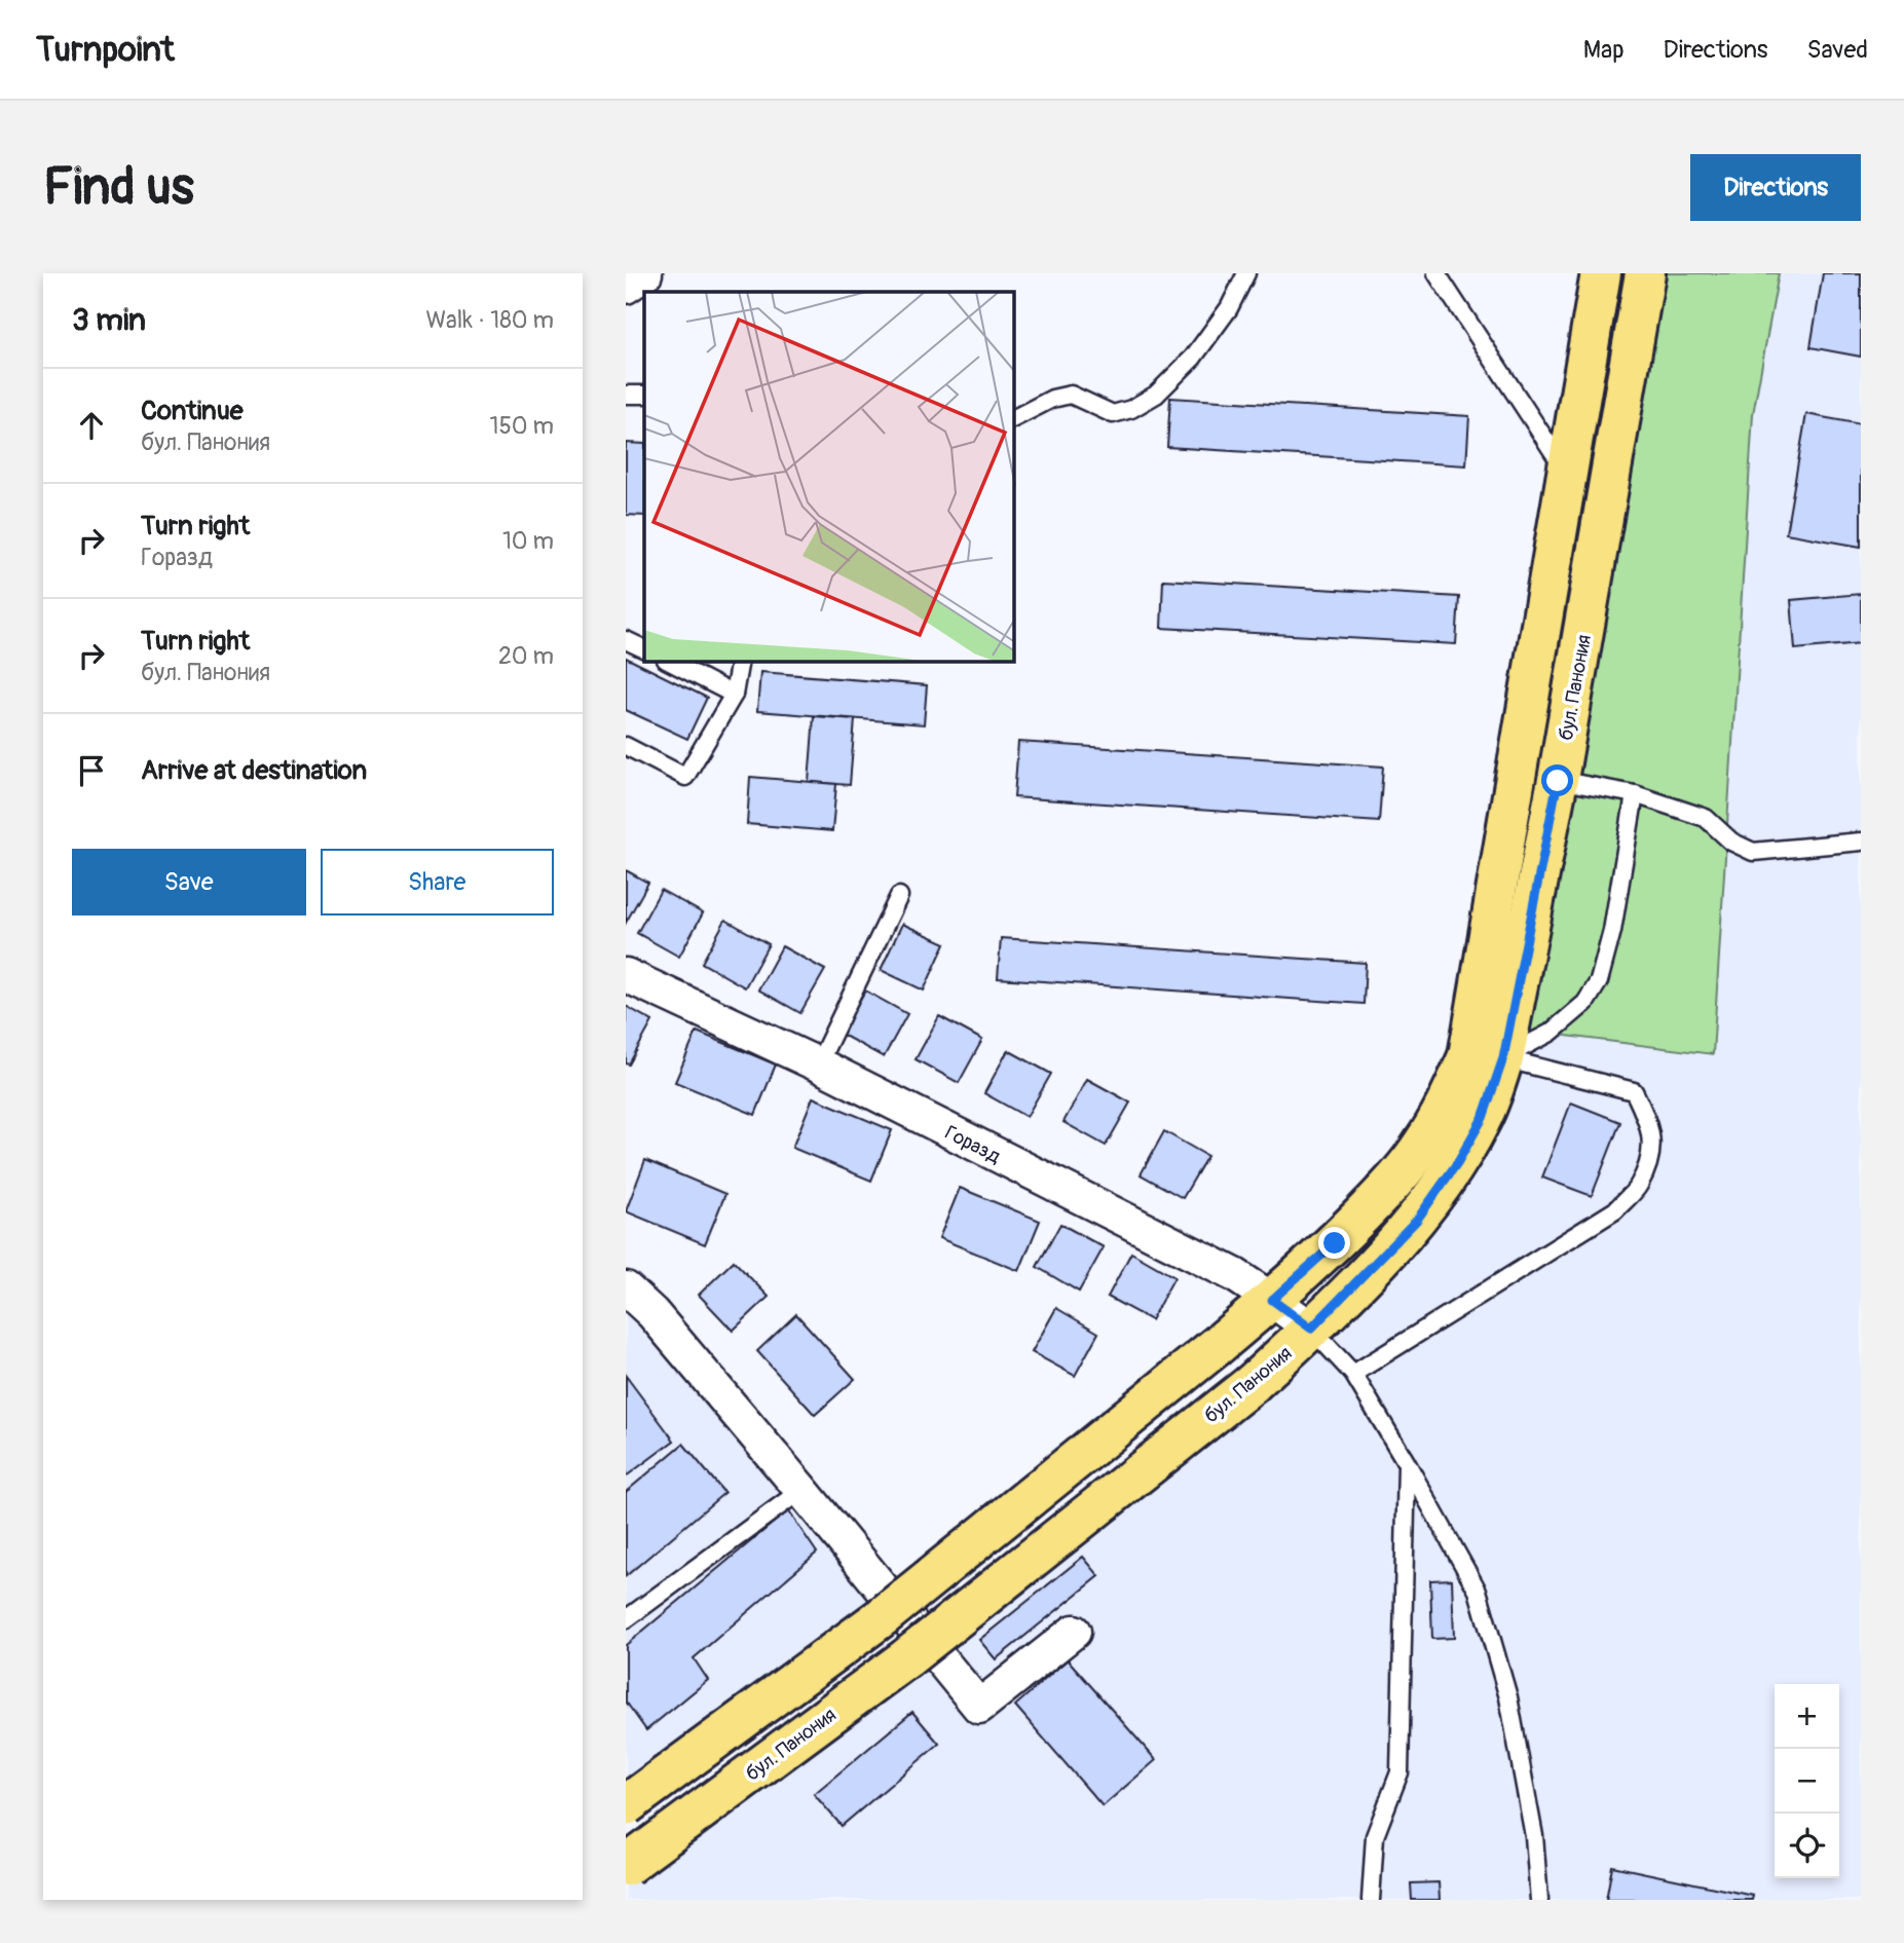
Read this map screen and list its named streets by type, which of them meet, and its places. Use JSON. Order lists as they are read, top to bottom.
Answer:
{
  "streets": {
    "main road": ["бул. Панония"],
    "street": ["Горазд"]
  },
  "crossings": [
    ["бул. Панония", "Горазд"]
  ],
  "page": {
    "header": "Turnpoint",
    "nav": ["Map", "Directions", "Saved"],
    "buttons": [
      "Directions",
      ["Save", "Share"]
    ],
    "title": "Find us",
    "heading": ["3 min", "Walk · 180 m"],
    "list": [
      ["Continue", "бул. Панония", "150 m"],
      ["Turn right", "Горазд", "10 m"],
      ["Turn right", "бул. Панония", "20 m"],
      "Arrive at destination"
    ],
    "map_buttons": ["+", "−"]
  }
}
